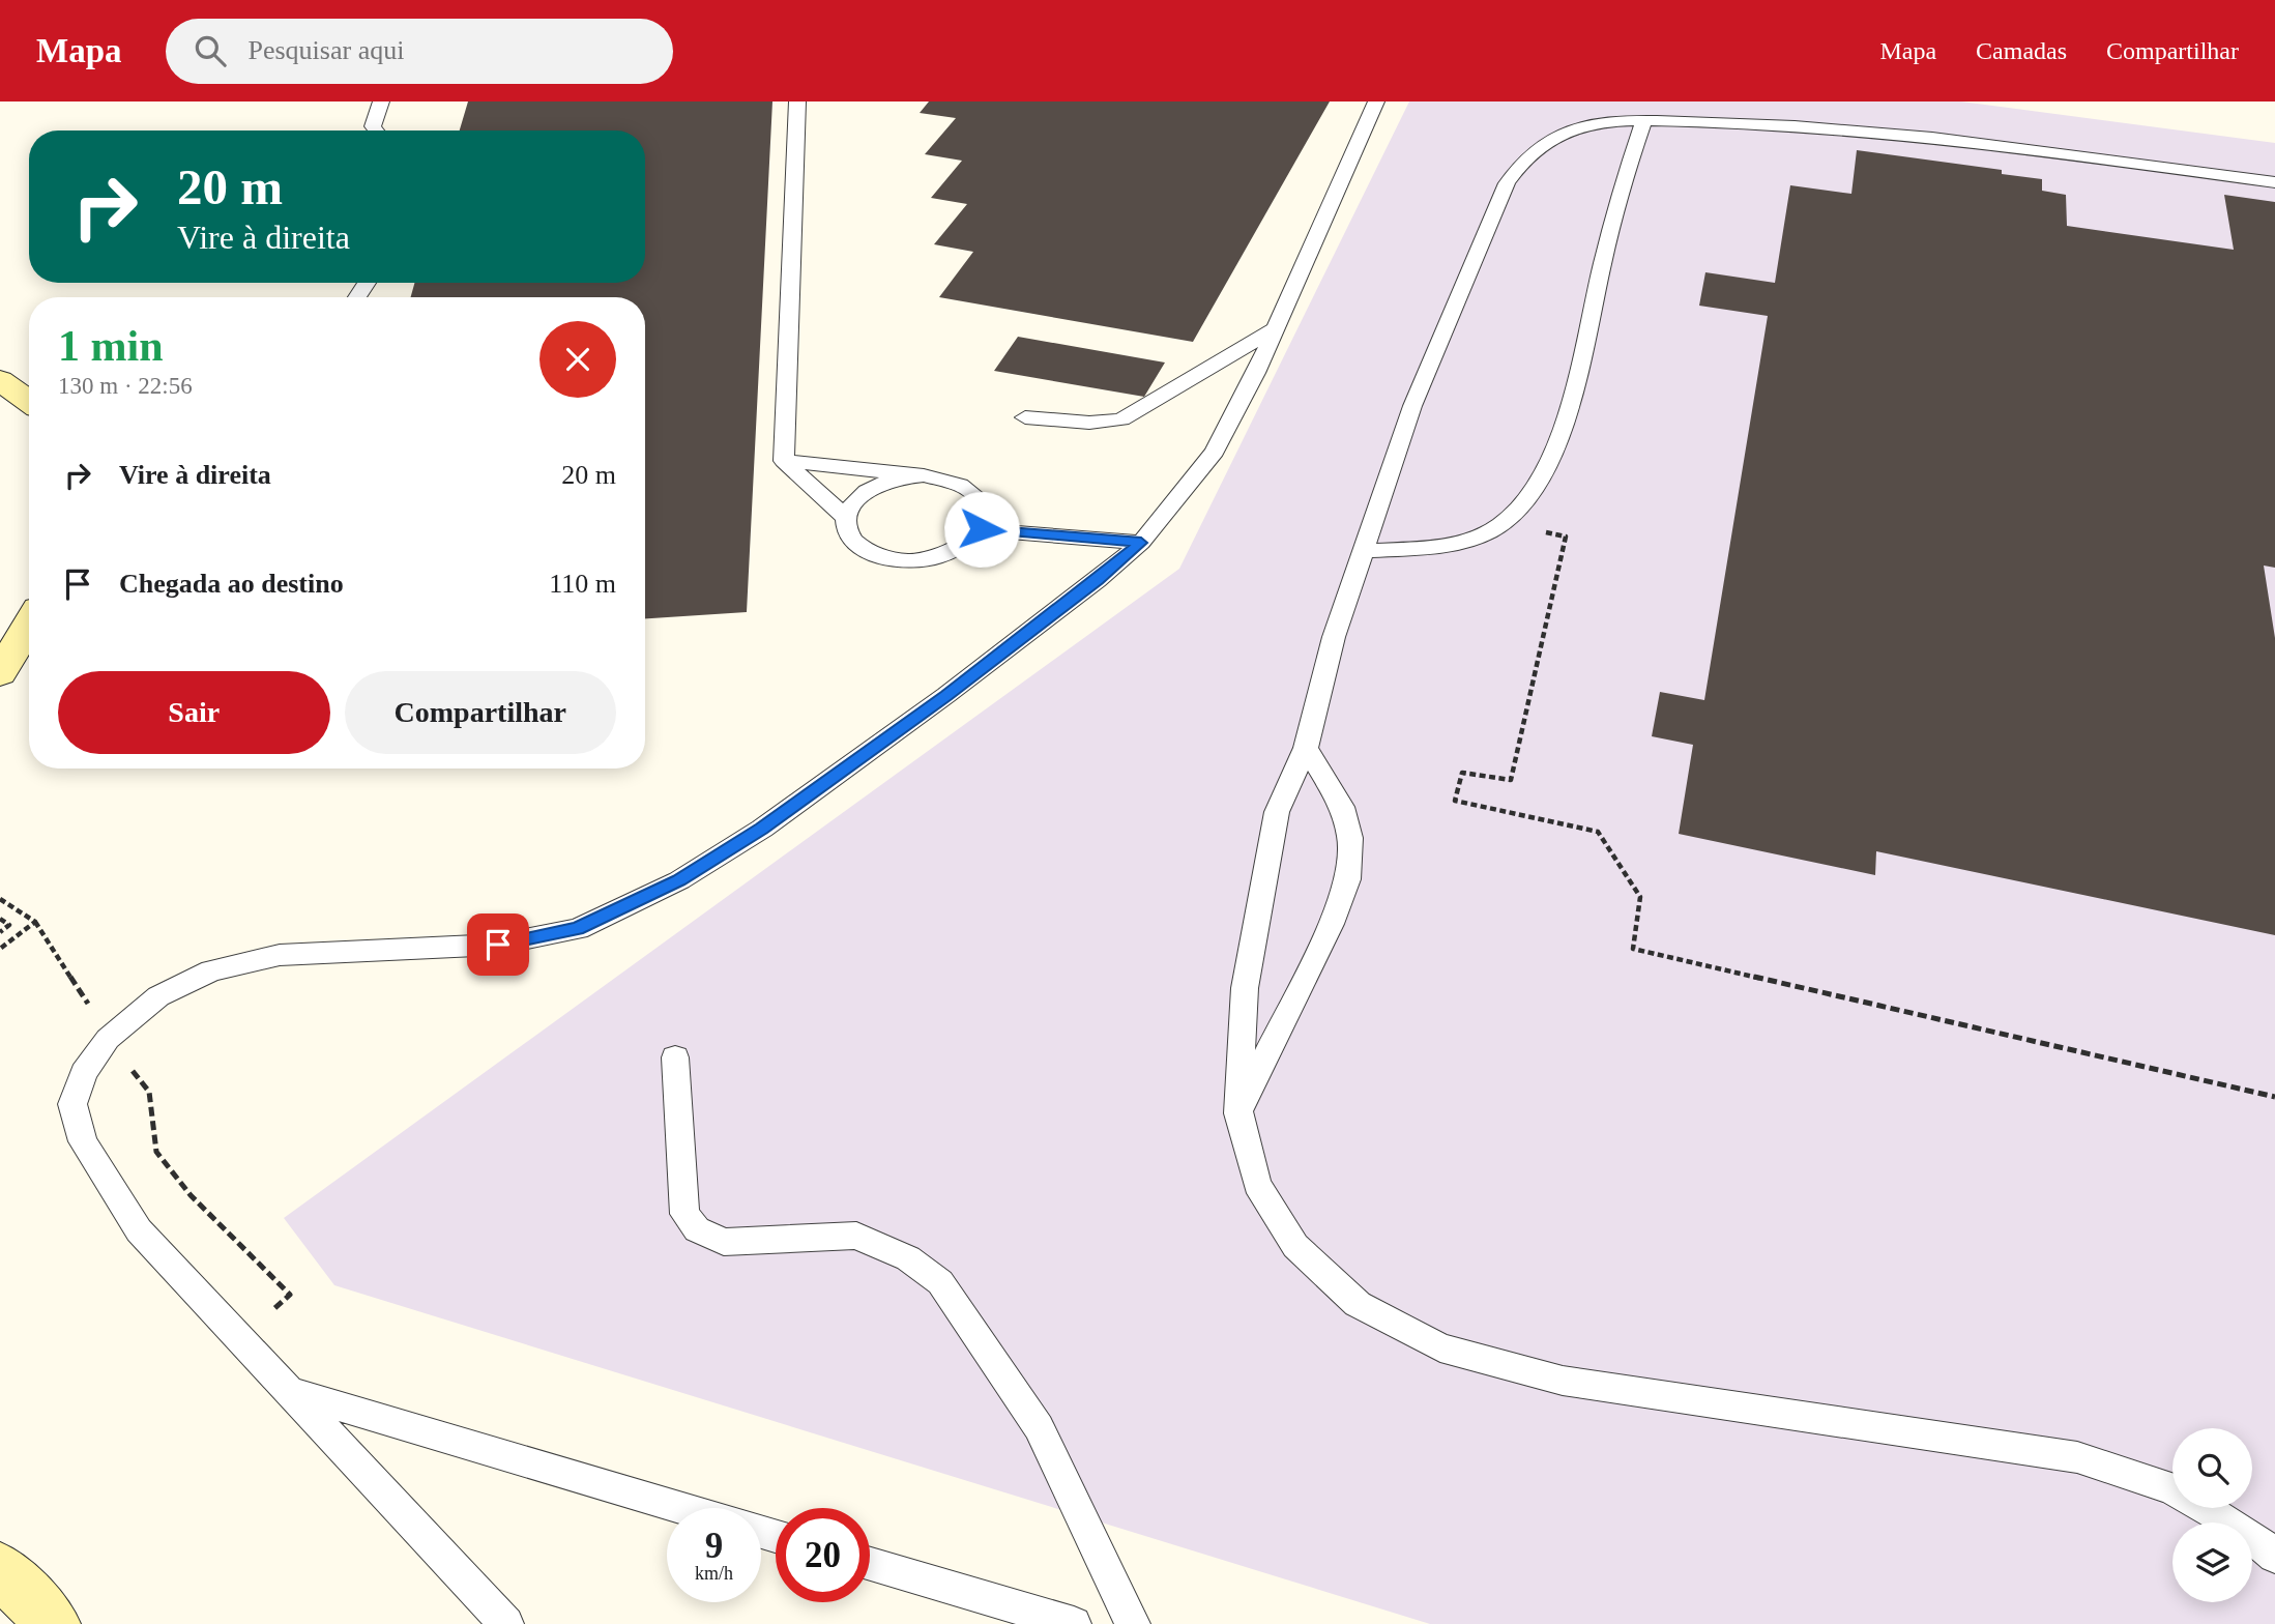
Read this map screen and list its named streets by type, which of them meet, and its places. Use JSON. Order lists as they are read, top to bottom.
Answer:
{
  "page": {
    "header": "Mapa",
    "search": "Pesquisar aqui",
    "nav": ["Mapa", "Camadas", "Compartilhar"],
    "turn": ["20 m", "Vire à direita"],
    "heading": ["1 min", "130 m · 22:56"],
    "list": [
      {
        "name": "Vire à direita",
        "value": "20 m"
      },
      {
        "name": "Chegada ao destino",
        "value": "110 m"
      }
    ],
    "buttons": ["Sair", "Compartilhar"],
    "speed": "9 km/h",
    "limit": "20"
  }
}
